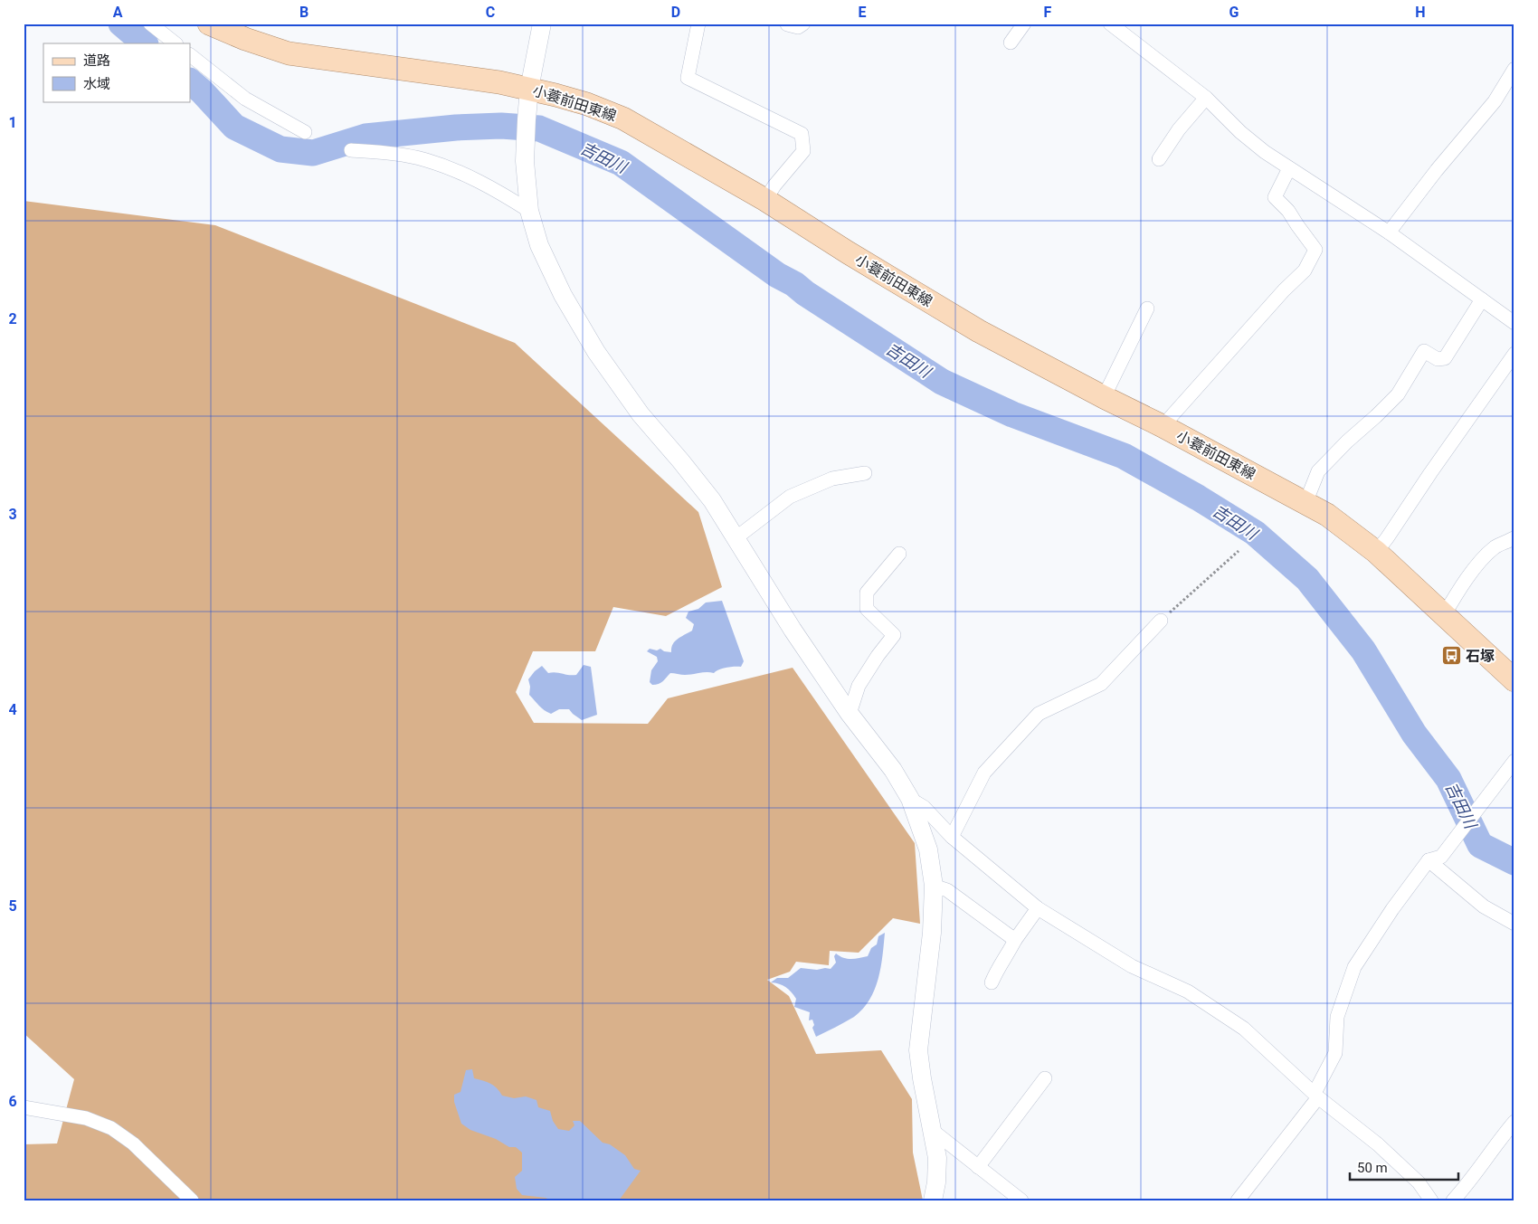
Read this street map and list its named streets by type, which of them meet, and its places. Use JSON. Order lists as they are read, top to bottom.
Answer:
{
  "streets": {
    "main road": ["小蓑前田東線"]
  },
  "water": ["吉田川"],
  "places": {
    "bus stop": ["石塚"]
  },
  "legend": ["道路", "水域"],
  "scale_bar": "50 m",
  "grid": {
    "columns": [
      "A",
      "B",
      "C",
      "D",
      "E",
      "F",
      "G",
      "H"
    ],
    "rows": [
      "1",
      "2",
      "3",
      "4",
      "5",
      "6"
    ]
  }
}
